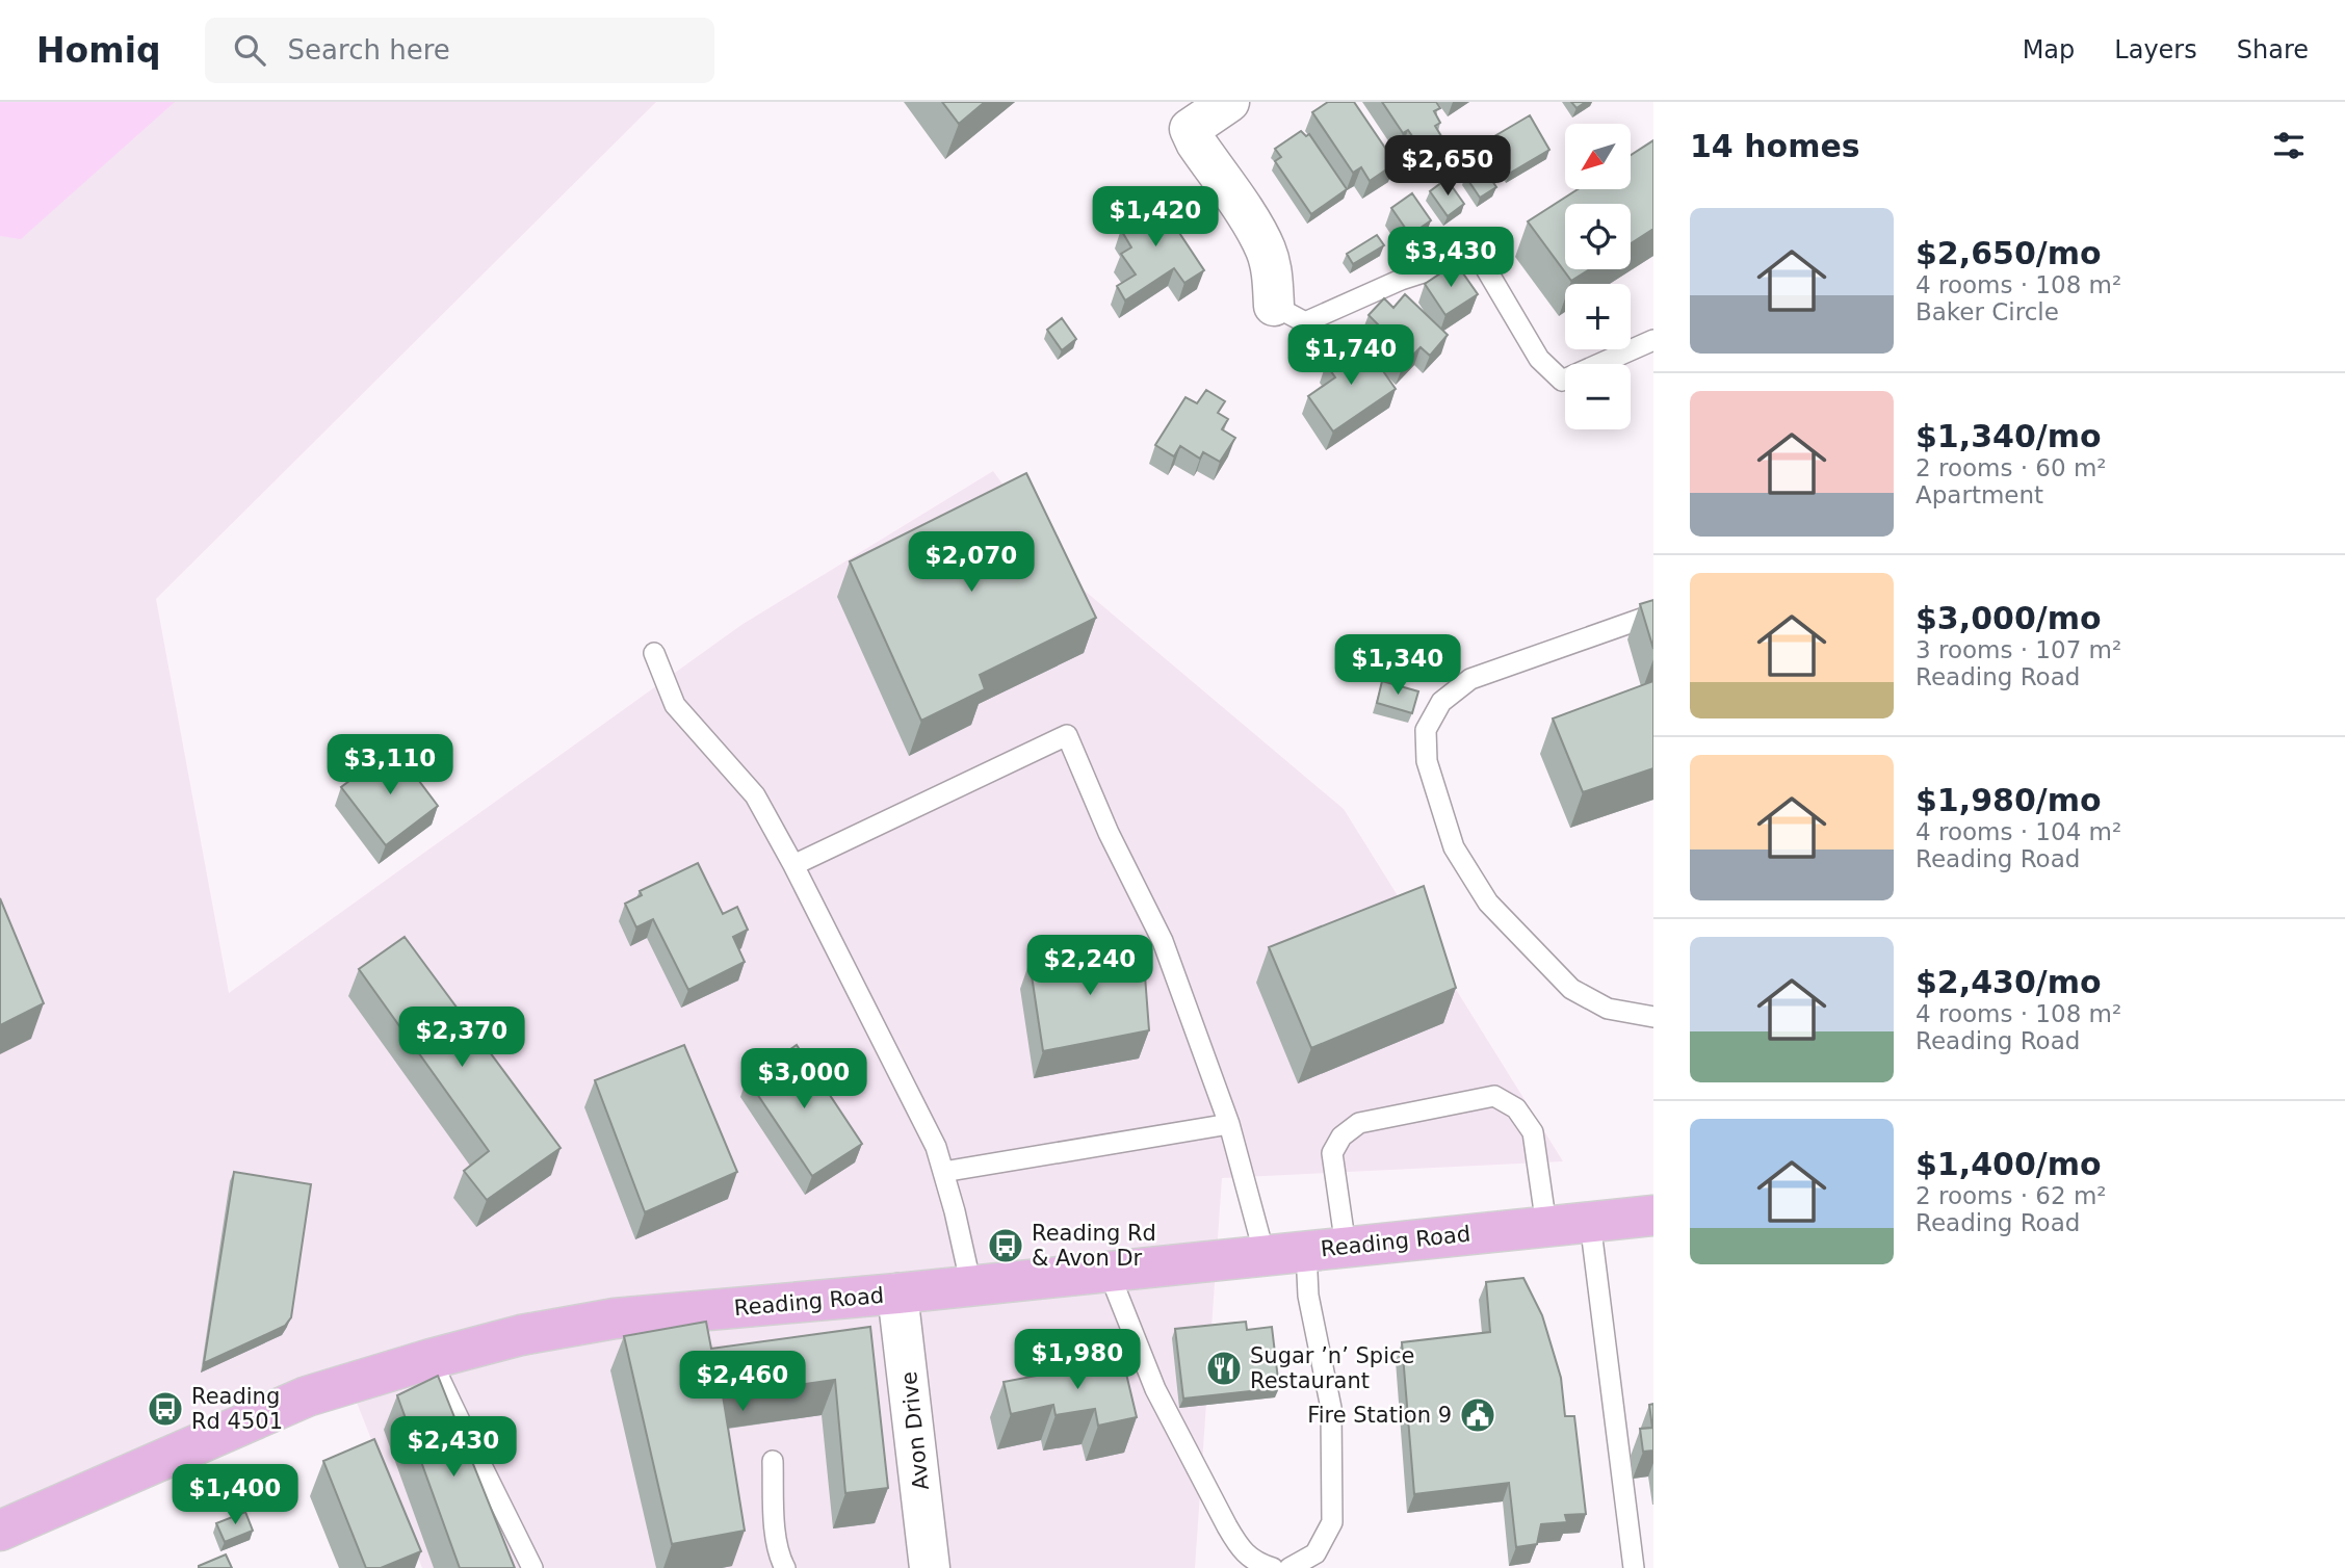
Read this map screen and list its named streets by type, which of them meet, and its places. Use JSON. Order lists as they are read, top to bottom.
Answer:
{
  "streets": {
    "main road": ["Reading Road"],
    "street": ["Avon Drive"]
  },
  "crossings": [
    ["Reading Road", "Avon Drive"]
  ],
  "places": {
    "bus stop": ["Reading Rd & Avon Dr", "Reading Rd 4501"],
    "restaurant": ["Sugar ’n’ Spice Restaurant"],
    "public building": ["Fire Station 9"]
  },
  "north": "bottom left",
  "page": {
    "header": "Homiq",
    "search": "Search here",
    "nav": ["Map", "Layers", "Share"],
    "heading": "14 homes",
    "map_buttons": ["+", "−"],
    "price": [
      "$2,650",
      "$1,420",
      "$3,430",
      "$1,740",
      "$2,070",
      "$1,340",
      "$3,110",
      "$2,240",
      "$2,370",
      "$3,000",
      "$1,980",
      "$2,460",
      "$2,430",
      "$1,400"
    ],
    "list": [
      {
        "name": "$2,650/mo",
        "note": "4 rooms · 108 m² · Baker Circle"
      },
      {
        "name": "$1,340/mo",
        "note": "2 rooms · 60 m² · Apartment"
      },
      {
        "name": "$3,000/mo",
        "note": "3 rooms · 107 m² · Reading Road"
      },
      {
        "name": "$1,980/mo",
        "note": "4 rooms · 104 m² · Reading Road"
      },
      {
        "name": "$2,430/mo",
        "note": "4 rooms · 108 m² · Reading Road"
      },
      {
        "name": "$1,400/mo",
        "note": "2 rooms · 62 m² · Reading Road"
      }
    ]
  }
}
